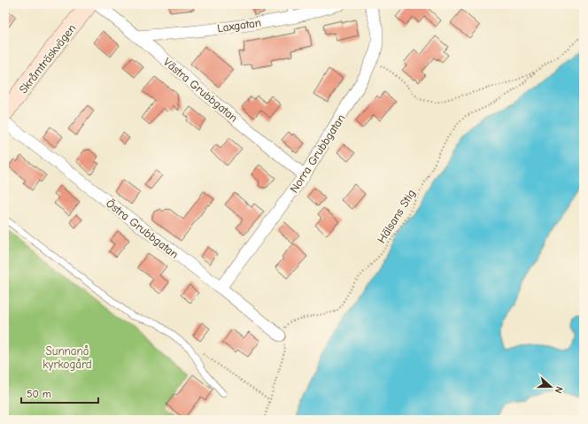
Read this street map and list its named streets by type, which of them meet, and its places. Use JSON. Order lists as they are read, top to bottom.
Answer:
{
  "streets": {
    "main road": ["Skråmträskvägen"],
    "street": [
      "Laxgatan",
      "Västra Grubbgatan",
      "Norra Grubbgatan",
      "Östra Grubbgatan"
    ],
    "path": ["Hälsans Stig"]
  },
  "crossings": [
    ["Laxgatan", "Västra Grubbgatan"],
    ["Västra Grubbgatan", "Norra Grubbgatan"],
    ["Norra Grubbgatan", "Östra Grubbgatan"],
    ["Hälsans Stig", "Östra Grubbgatan"]
  ],
  "parks": ["Sunnanå kyrkogård"],
  "scale_bar": "50 m",
  "north": "right"
}
